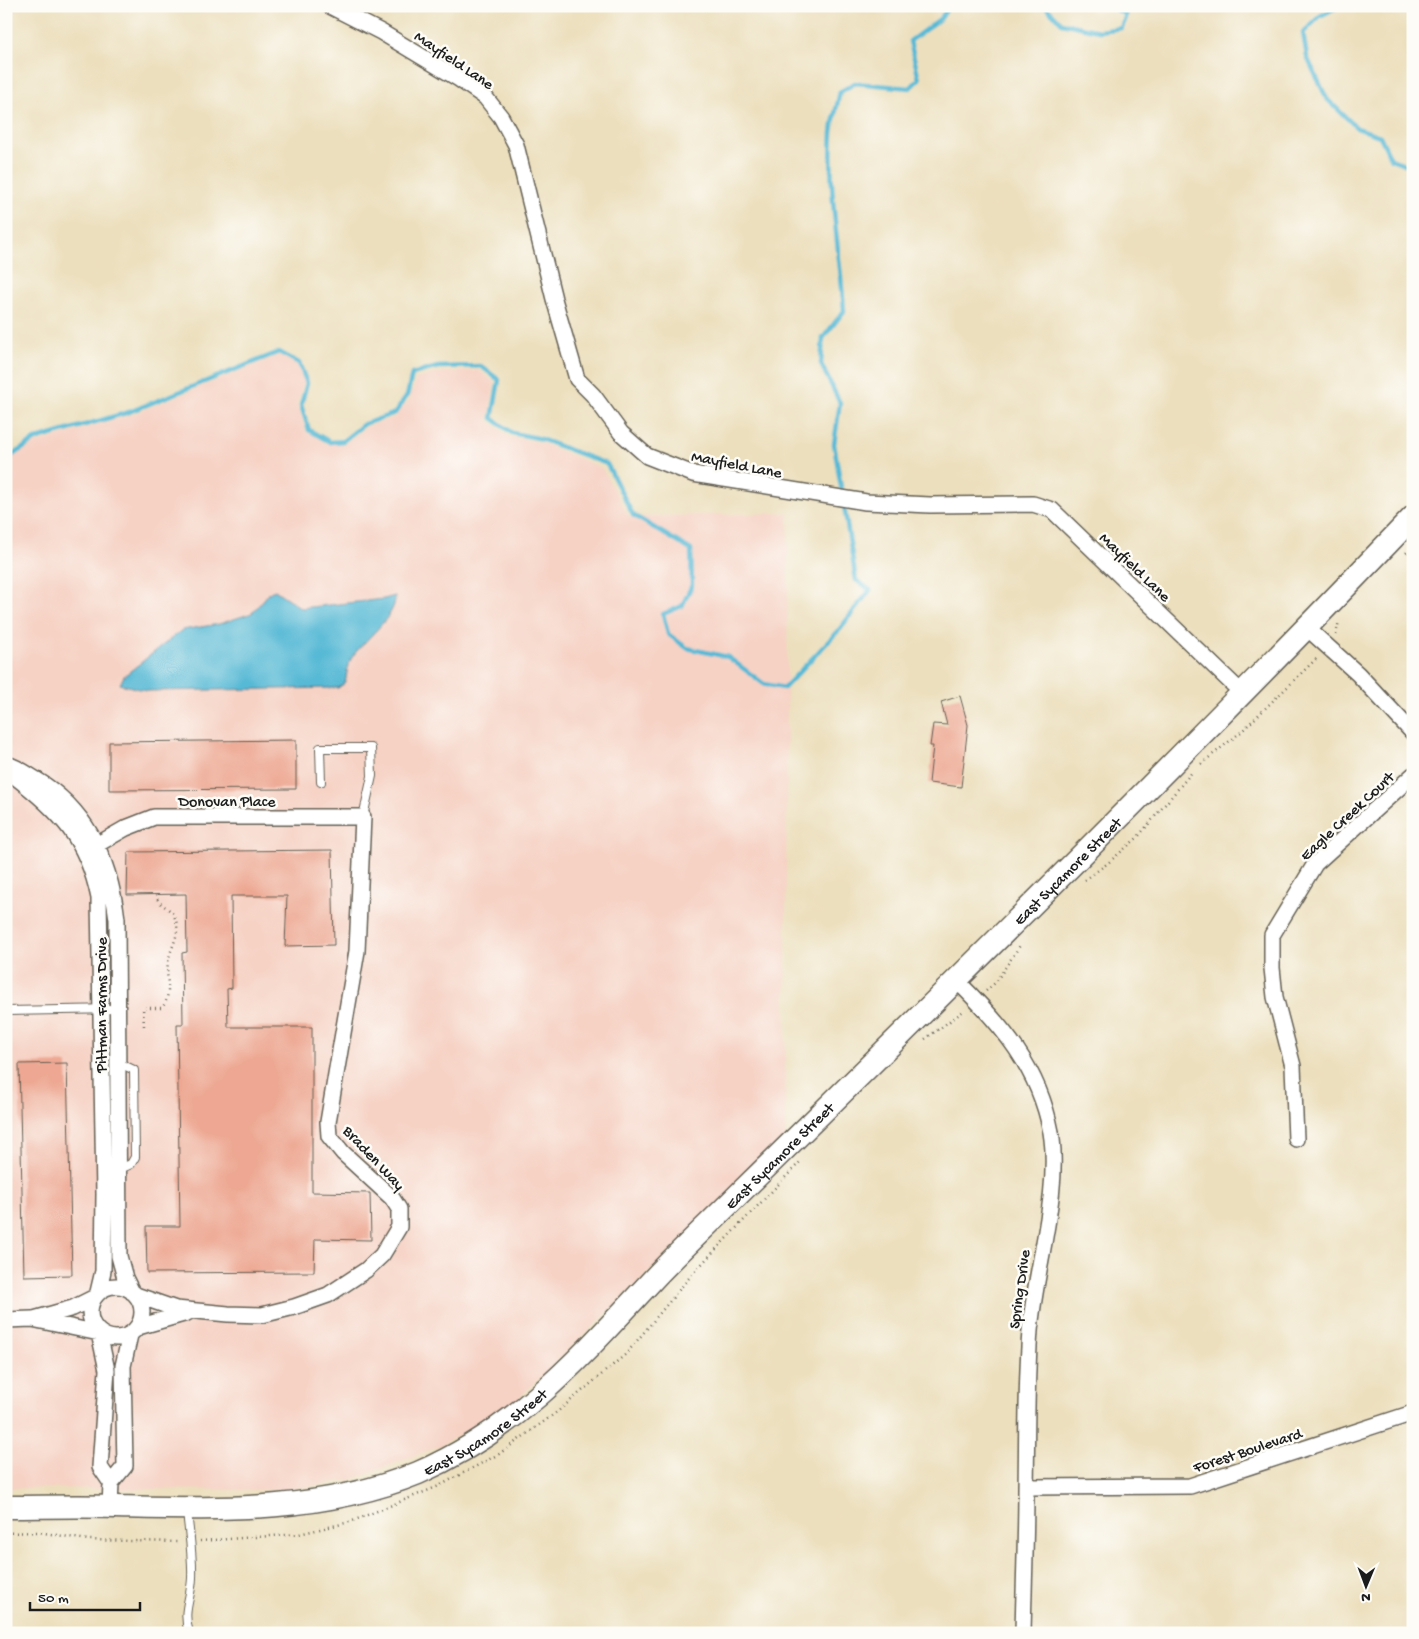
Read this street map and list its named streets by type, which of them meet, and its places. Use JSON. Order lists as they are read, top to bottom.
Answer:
{
  "streets": {
    "main road": ["East Sycamore Street"],
    "street": [
      "Mayfield Lane",
      "Donovan Place",
      "Eagle Creek Court",
      "Pittman Farms Drive",
      "Braden Way",
      "Spring Drive",
      "Forest Boulevard"
    ]
  },
  "crossings": [
    ["Mayfield Lane", "East Sycamore Street"],
    ["Donovan Place", "Pittman Farms Drive"],
    ["Donovan Place", "Braden Way"],
    ["East Sycamore Street", "Spring Drive"],
    ["Pittman Farms Drive", "Braden Way"],
    ["Spring Drive", "Forest Boulevard"]
  ],
  "scale_bar": "50 m",
  "north": "bottom"
}
